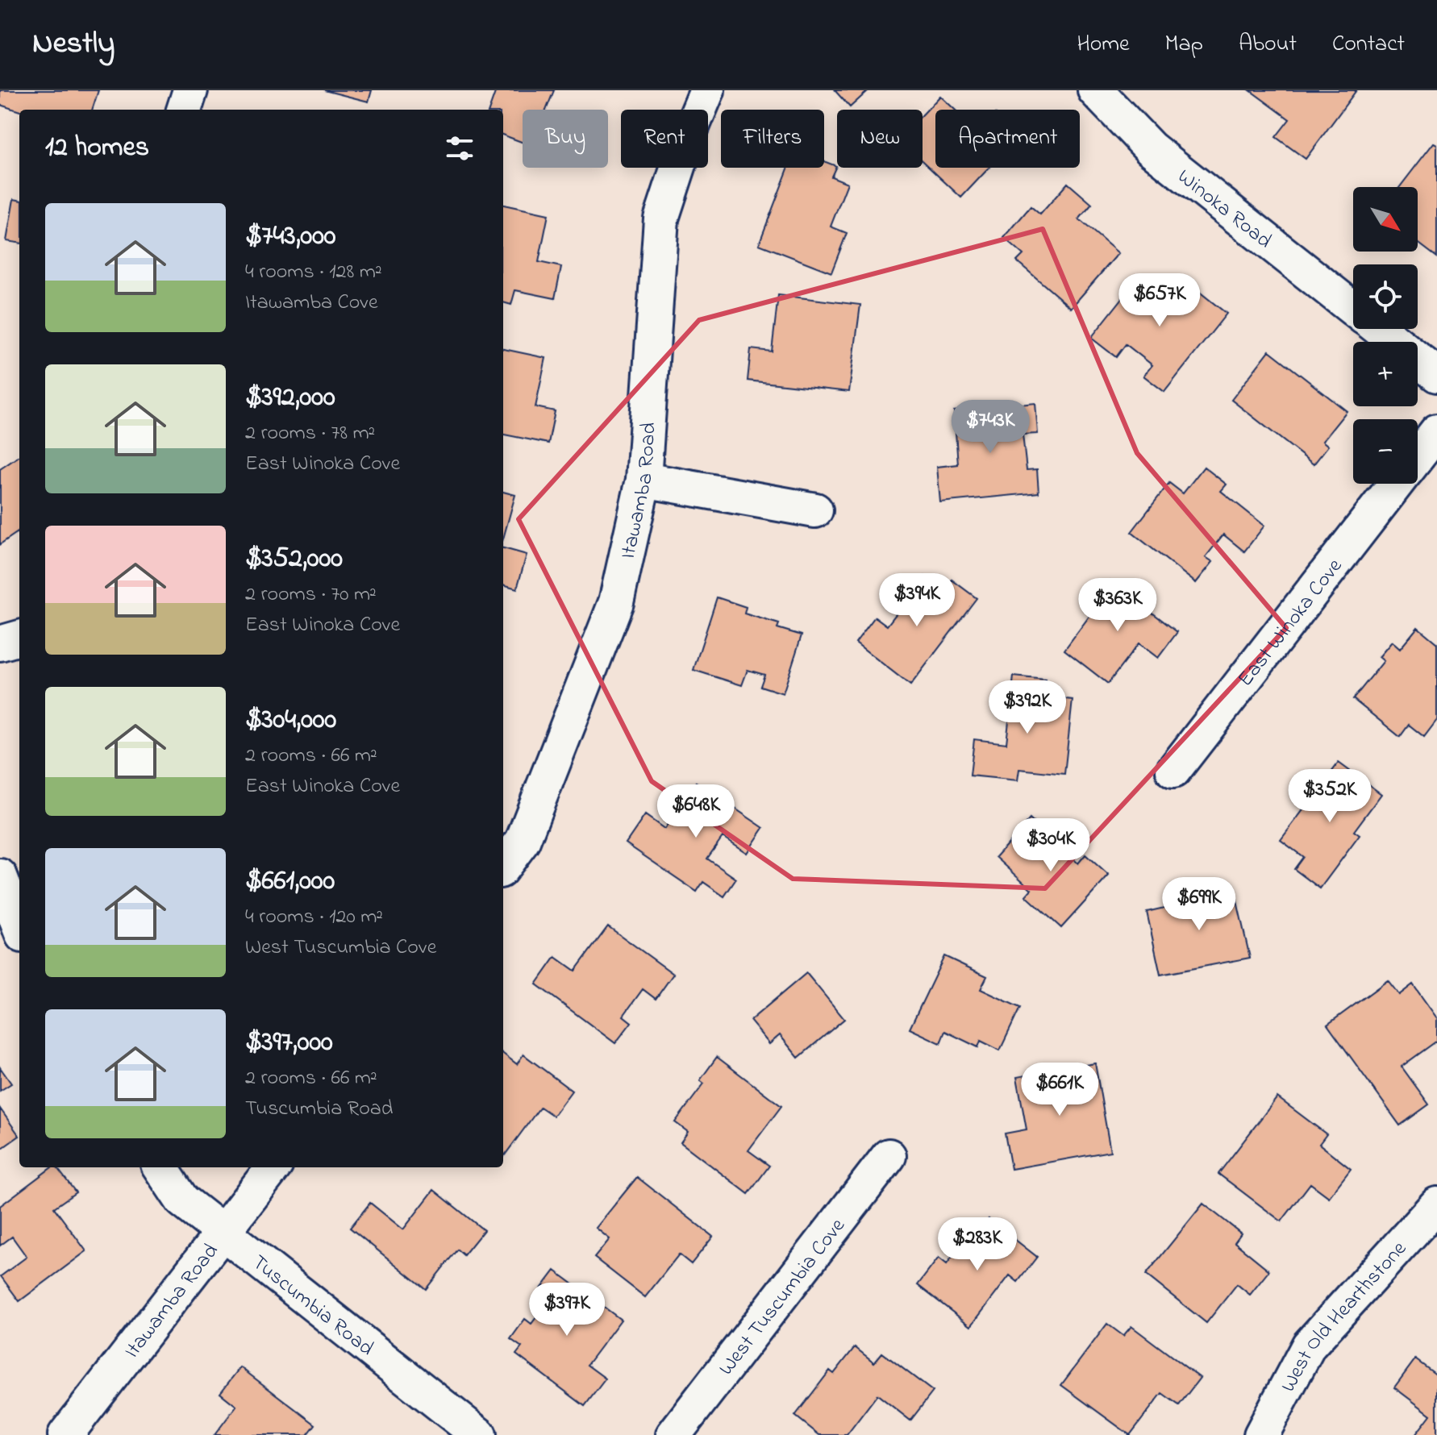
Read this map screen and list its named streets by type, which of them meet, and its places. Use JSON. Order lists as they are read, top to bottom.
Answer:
{
  "streets": {
    "street": [
      "Winoka Road",
      "Itawamba Road",
      "East Winoka Cove",
      "West Tuscumbia Cove",
      "Tuscumbia Road",
      "West Old Hearthstone"
    ]
  },
  "crossings": [
    ["Itawamba Road", "Tuscumbia Road"]
  ],
  "north": "bottom right",
  "page": {
    "header": "Nestly",
    "nav": [
      "Home",
      "Map",
      "About",
      "Contact"
    ],
    "chip": [
      "Buy",
      "Rent",
      "Filters",
      "New",
      "Apartment"
    ],
    "heading": "12 homes",
    "map_buttons": ["+", "−"],
    "list": [
      {
        "name": "$743,000",
        "note": "4 rooms · 128 m² · Itawamba Cove"
      },
      {
        "name": "$392,000",
        "note": "2 rooms · 78 m² · East Winoka Cove"
      },
      {
        "name": "$352,000",
        "note": "2 rooms · 70 m² · East Winoka Cove"
      },
      {
        "name": "$304,000",
        "note": "2 rooms · 66 m² · East Winoka Cove"
      },
      {
        "name": "$661,000",
        "note": "4 rooms · 120 m² · West Tuscumbia Cove"
      },
      {
        "name": "$397,000",
        "note": "2 rooms · 66 m² · Tuscumbia Road"
      }
    ],
    "price": [
      "$657K",
      "$743K",
      "$394K",
      "$363K",
      "$392K",
      "$352K",
      "$648K",
      "$304K",
      "$699K",
      "$661K",
      "$283K",
      "$397K"
    ]
  }
}
